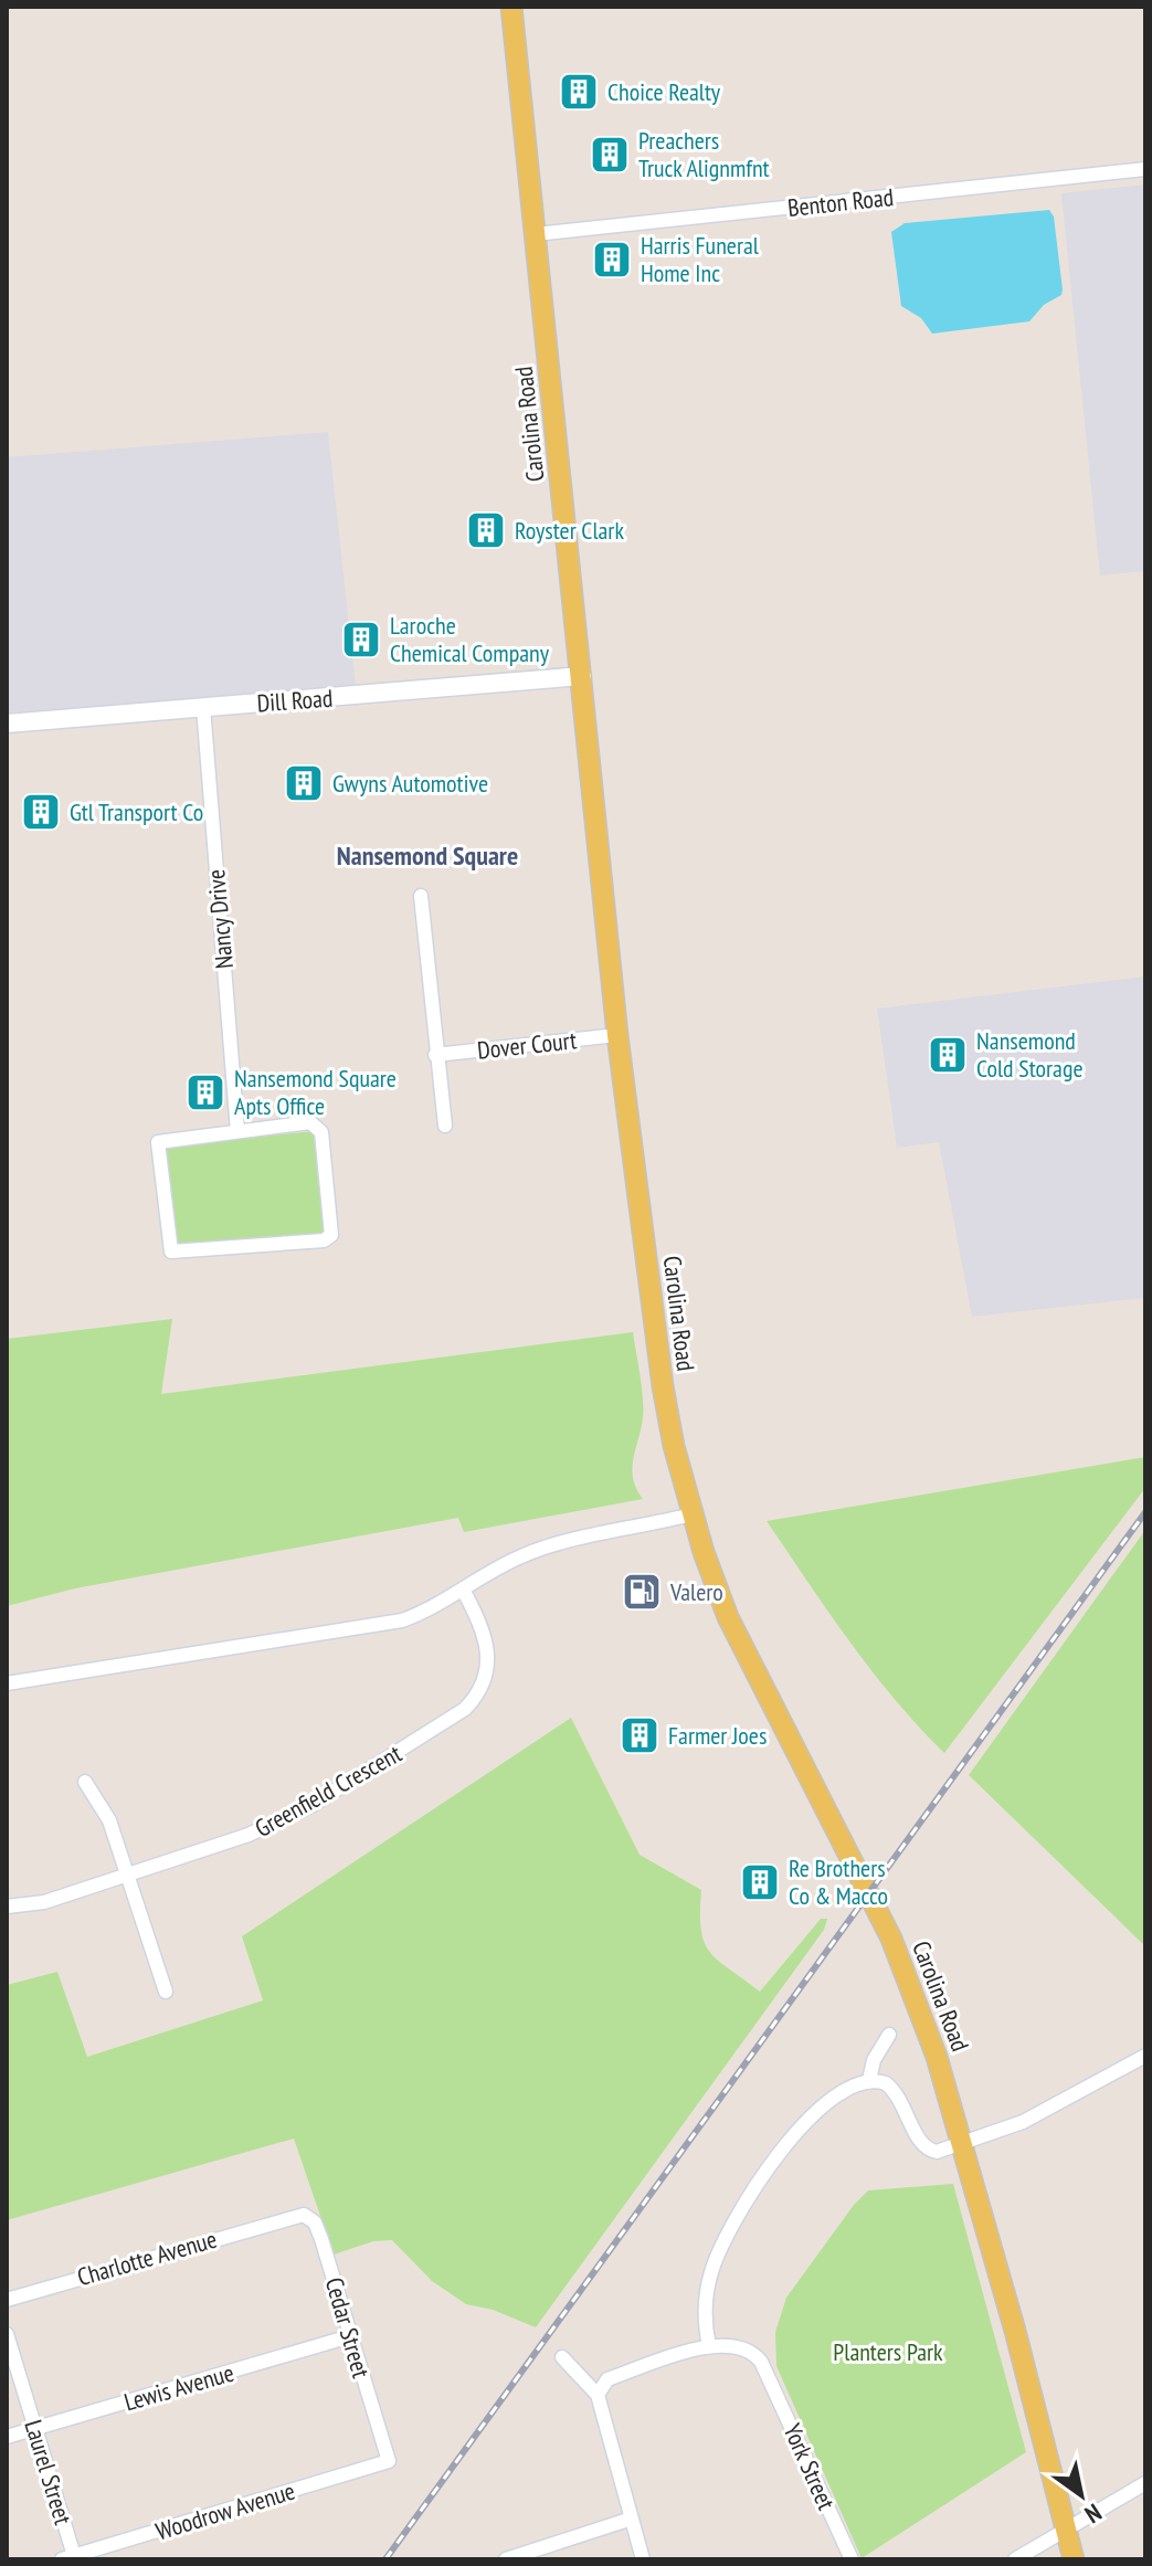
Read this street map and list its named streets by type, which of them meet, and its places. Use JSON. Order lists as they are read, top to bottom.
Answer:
{
  "streets": {
    "main road": ["Carolina Road"],
    "street": [
      "Benton Road",
      "Dill Road",
      "Nancy Drive",
      "Dover Court",
      "Greenfield Crescent",
      "Charlotte Avenue",
      "Cedar Street",
      "Lewis Avenue",
      "York Street",
      "Laurel Street",
      "Woodrow Avenue"
    ]
  },
  "crossings": [
    ["Benton Road", "Carolina Road"],
    ["Carolina Road", "Dill Road"],
    ["Carolina Road", "Dover Court"],
    ["Dill Road", "Nancy Drive"],
    ["Charlotte Avenue", "Cedar Street"],
    ["Cedar Street", "Lewis Avenue"],
    ["Cedar Street", "Woodrow Avenue"],
    ["Lewis Avenue", "Laurel Street"],
    ["Laurel Street", "Woodrow Avenue"]
  ],
  "districts": ["Nansemond Square"],
  "parks": ["Planters Park"],
  "places": {
    "building": [
      "Choice Realty",
      "Preachers Truck Alignmfnt",
      "Harris Funeral Home Inc",
      "Royster Clark",
      "Laroche Chemical Company",
      "Gwyns Automotive",
      "Gtl Transport Co",
      "Nansemond Cold Storage",
      "Nansemond Square Apts Office",
      "Farmer Joes",
      "Re Brothers Co & Macco"
    ],
    "fuel station": ["Valero"]
  },
  "north": "bottom right"
}
